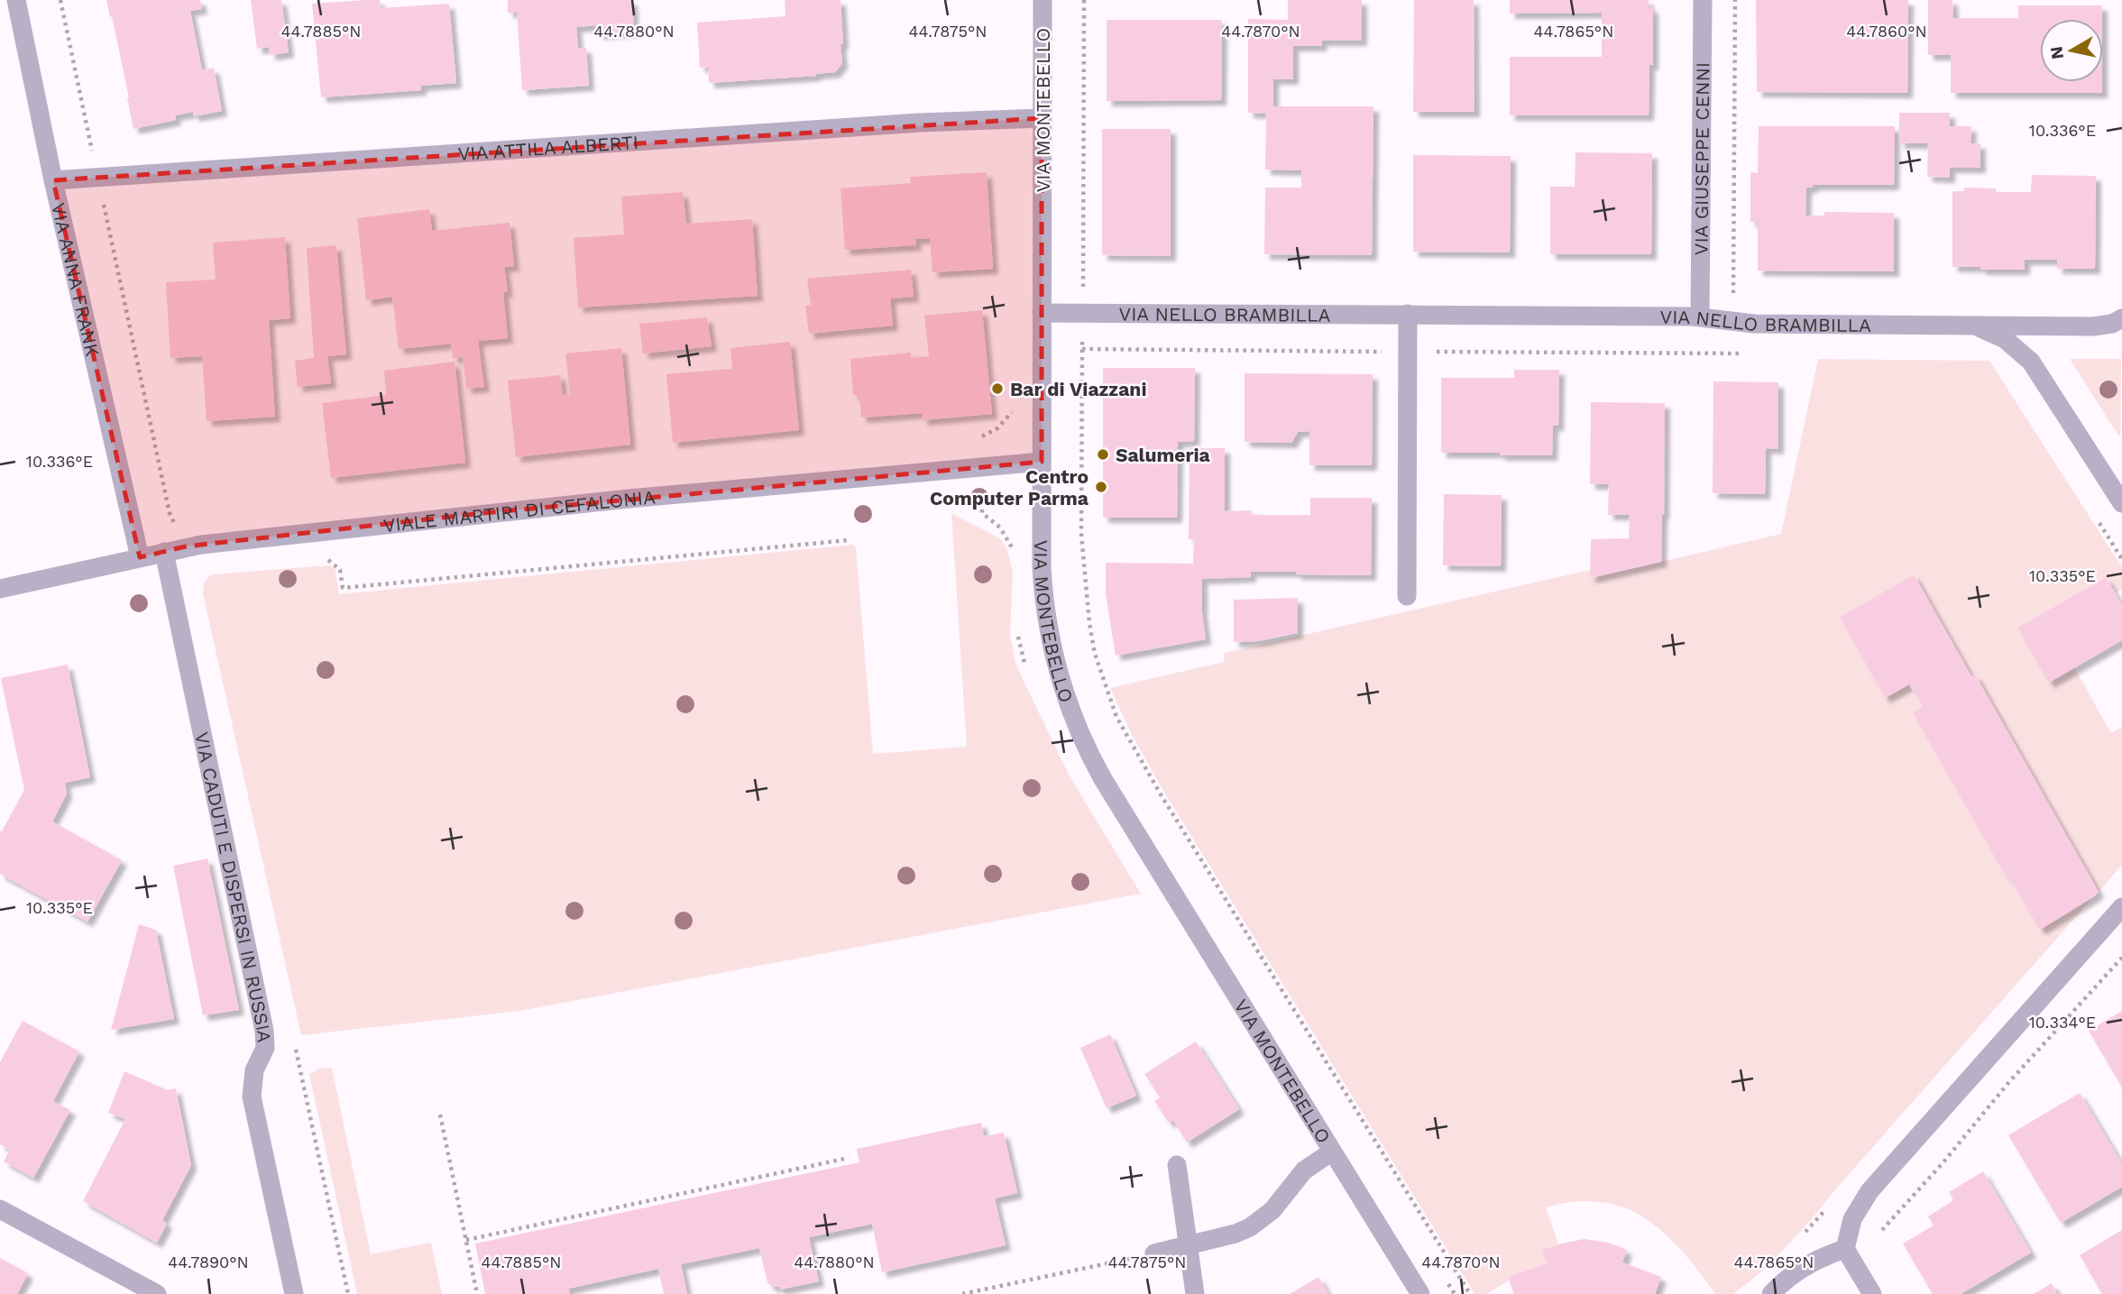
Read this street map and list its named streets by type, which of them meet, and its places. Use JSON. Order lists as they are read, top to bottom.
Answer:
{
  "streets": {
    "street": [
      "VIA MONTEBELLO",
      "VIA ATTILA ALBERTI",
      "VIA GIUSEPPE CENNI",
      "VIA ANNA FRANK",
      "VIA NELLO BRAMBILLA",
      "VIALE MARTIRI DI CEFALONIA",
      "VIA CADUTI E DISPERSI IN RUSSIA"
    ]
  },
  "crossings": [
    ["VIA MONTEBELLO", "VIA ATTILA ALBERTI"],
    ["VIA MONTEBELLO", "VIA NELLO BRAMBILLA"],
    ["VIA MONTEBELLO", "VIALE MARTIRI DI CEFALONIA"],
    ["VIA ATTILA ALBERTI", "VIA ANNA FRANK"],
    ["VIA GIUSEPPE CENNI", "VIA NELLO BRAMBILLA"],
    ["VIA ANNA FRANK", "VIALE MARTIRI DI CEFALONIA"],
    ["VIALE MARTIRI DI CEFALONIA", "VIA CADUTI E DISPERSI IN RUSSIA"]
  ],
  "places": ["Bar di Viazzani", "Salumeria", "Centro Computer Parma"],
  "north": "left",
  "coordinates": [
    "44.7885°N",
    "44.7880°N",
    "44.7875°N",
    "44.7870°N",
    "44.7865°N",
    "44.7860°N",
    "10.336°E",
    "10.335°E",
    "10.334°E",
    "44.7890°N"
  ]
}
